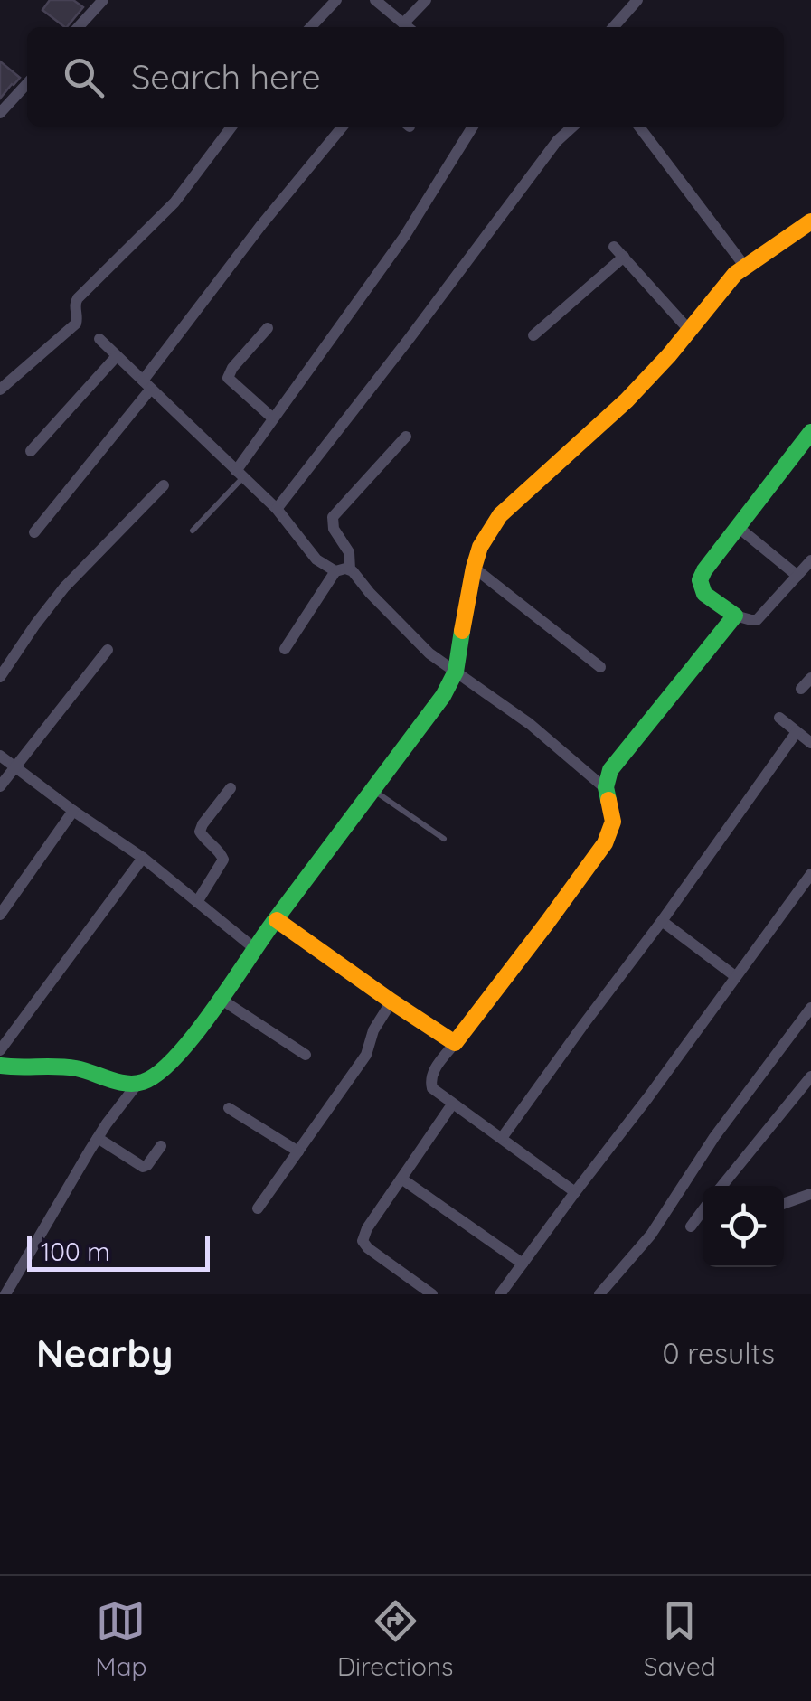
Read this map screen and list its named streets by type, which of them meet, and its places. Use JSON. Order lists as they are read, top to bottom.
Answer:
{
  "scale_bar": "100 m",
  "page": {
    "search": "Search here",
    "scale": "100 m",
    "heading": ["Nearby", "0 results"],
    "nav": ["Map", "Directions", "Saved"]
  }
}
